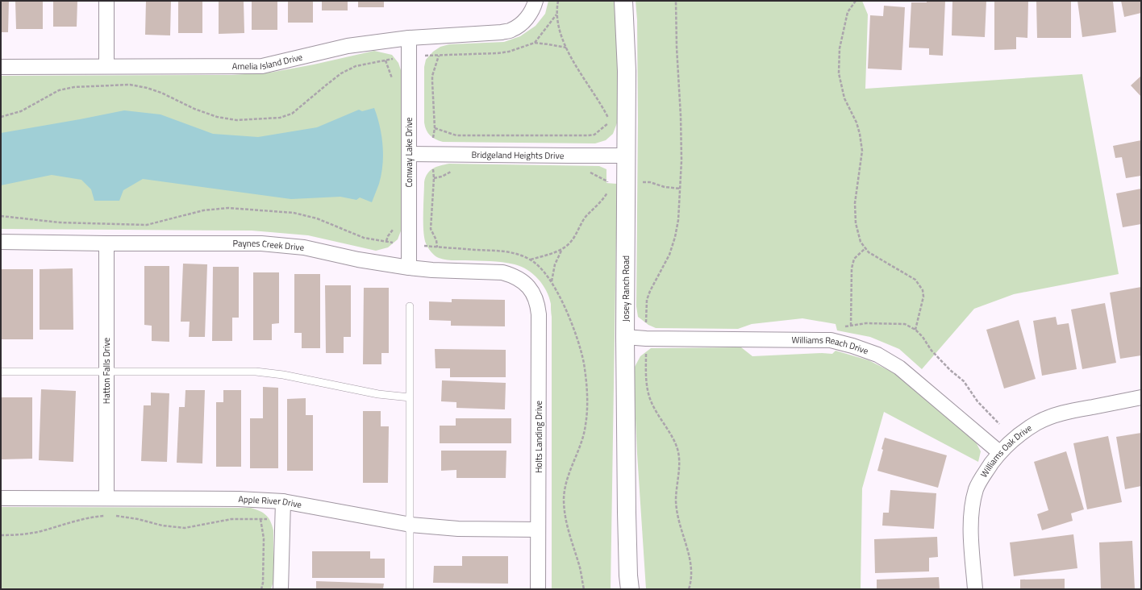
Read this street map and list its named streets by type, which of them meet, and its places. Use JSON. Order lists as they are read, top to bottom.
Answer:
{
  "streets": {
    "street": [
      "Amelia Island Drive",
      "Conway Lake Drive",
      "Bridgeland Heights Drive",
      "Paynes Creek Drive",
      "Josey Ranch Road",
      "Williams Reach Drive",
      "Hatton Falls Drive",
      "Holts Landing Drive",
      "Williams Oak Drive",
      "Apple River Drive"
    ]
  },
  "crossings": [
    ["Amelia Island Drive", "Conway Lake Drive"],
    ["Conway Lake Drive", "Bridgeland Heights Drive"],
    ["Conway Lake Drive", "Paynes Creek Drive"],
    ["Bridgeland Heights Drive", "Josey Ranch Road"],
    ["Paynes Creek Drive", "Hatton Falls Drive"],
    ["Paynes Creek Drive", "Holts Landing Drive"],
    ["Josey Ranch Road", "Williams Reach Drive"],
    ["Williams Reach Drive", "Williams Oak Drive"],
    ["Hatton Falls Drive", "Apple River Drive"],
    ["Holts Landing Drive", "Apple River Drive"]
  ]
}
